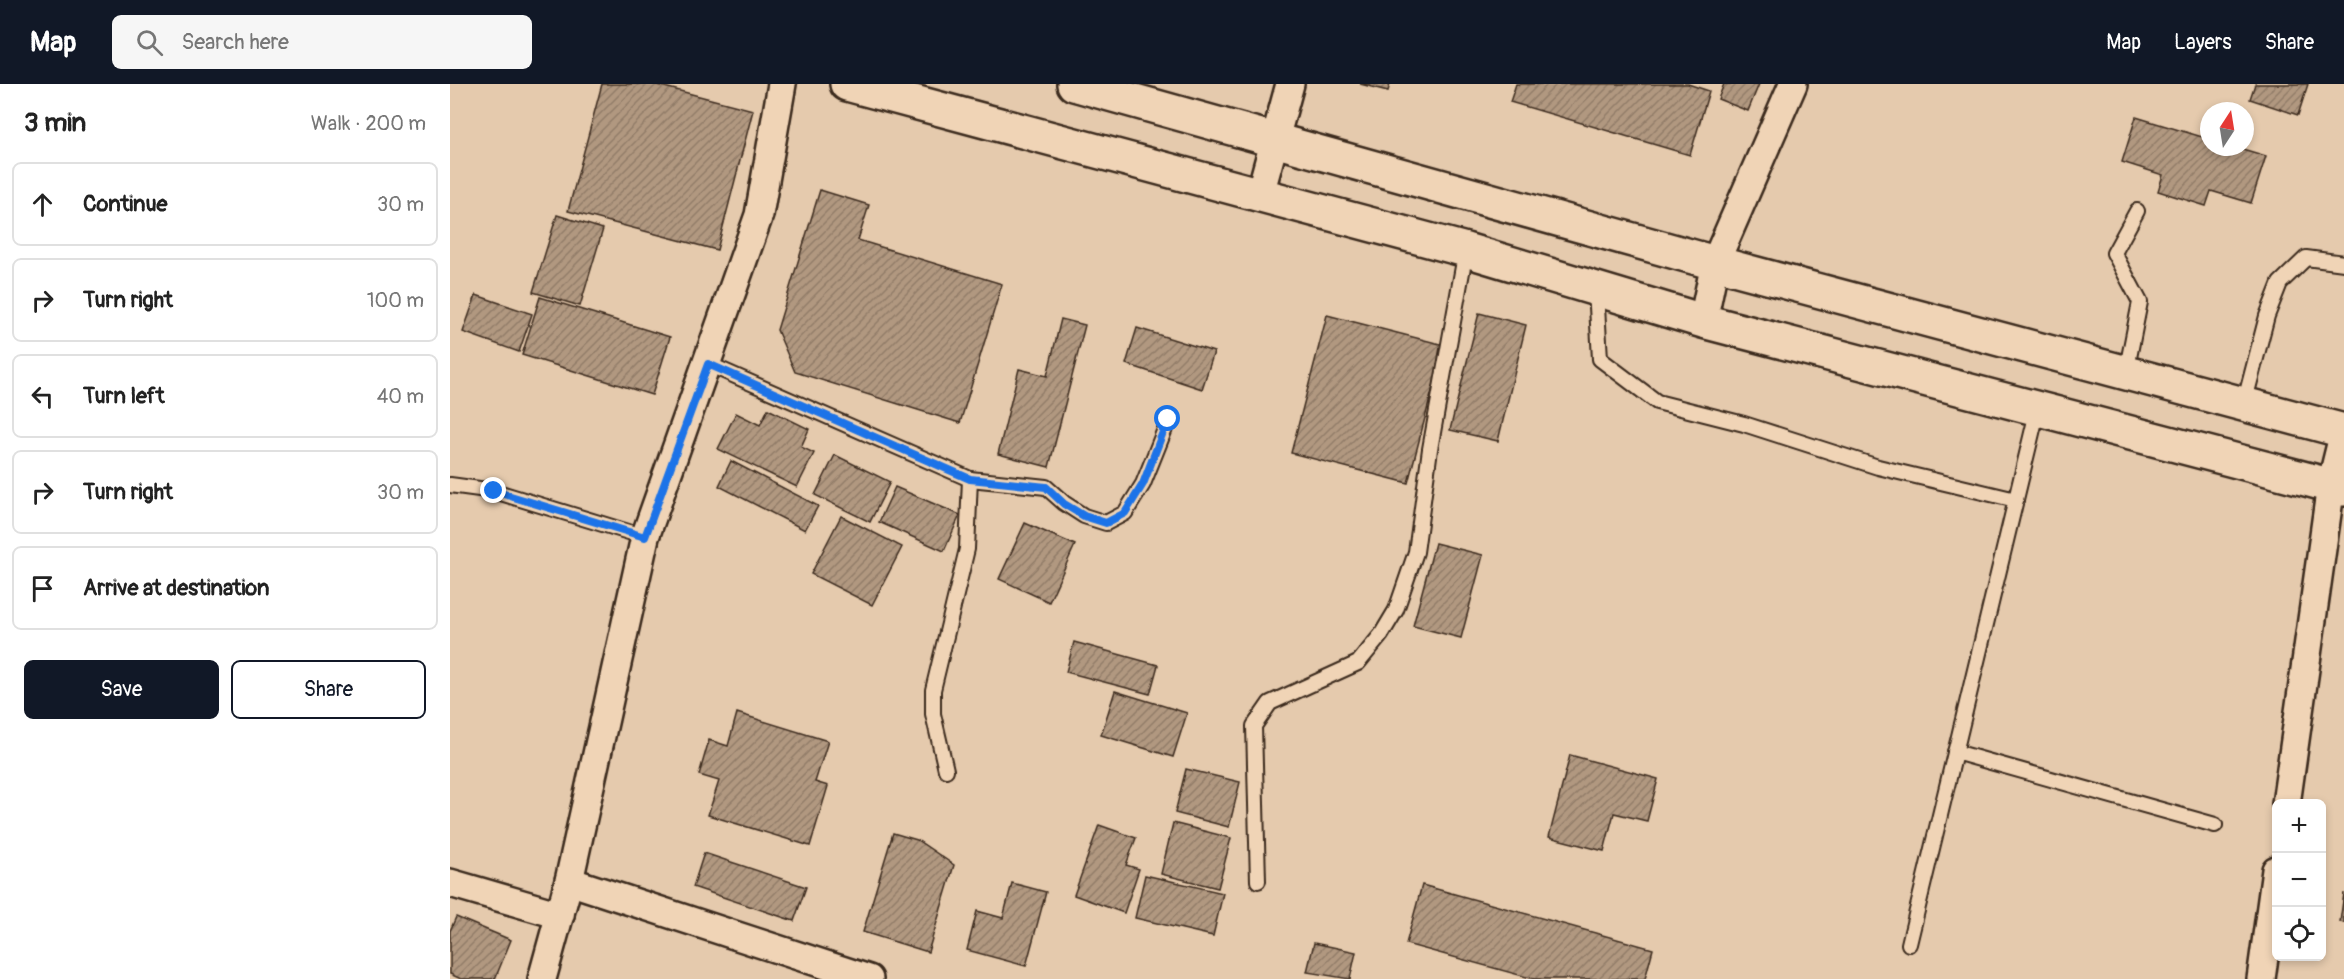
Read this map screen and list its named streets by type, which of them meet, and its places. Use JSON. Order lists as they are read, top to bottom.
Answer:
{
  "north": "top",
  "page": {
    "header": "Map",
    "search": "Search here",
    "nav": ["Map", "Layers", "Share"],
    "heading": ["3 min", "Walk · 200 m"],
    "list": [
      ["Continue", "30 m"],
      ["Turn right", "100 m"],
      ["Turn left", "40 m"],
      ["Turn right", "30 m"],
      "Arrive at destination"
    ],
    "buttons": ["Save", "Share"],
    "map_buttons": ["+", "−"]
  }
}
